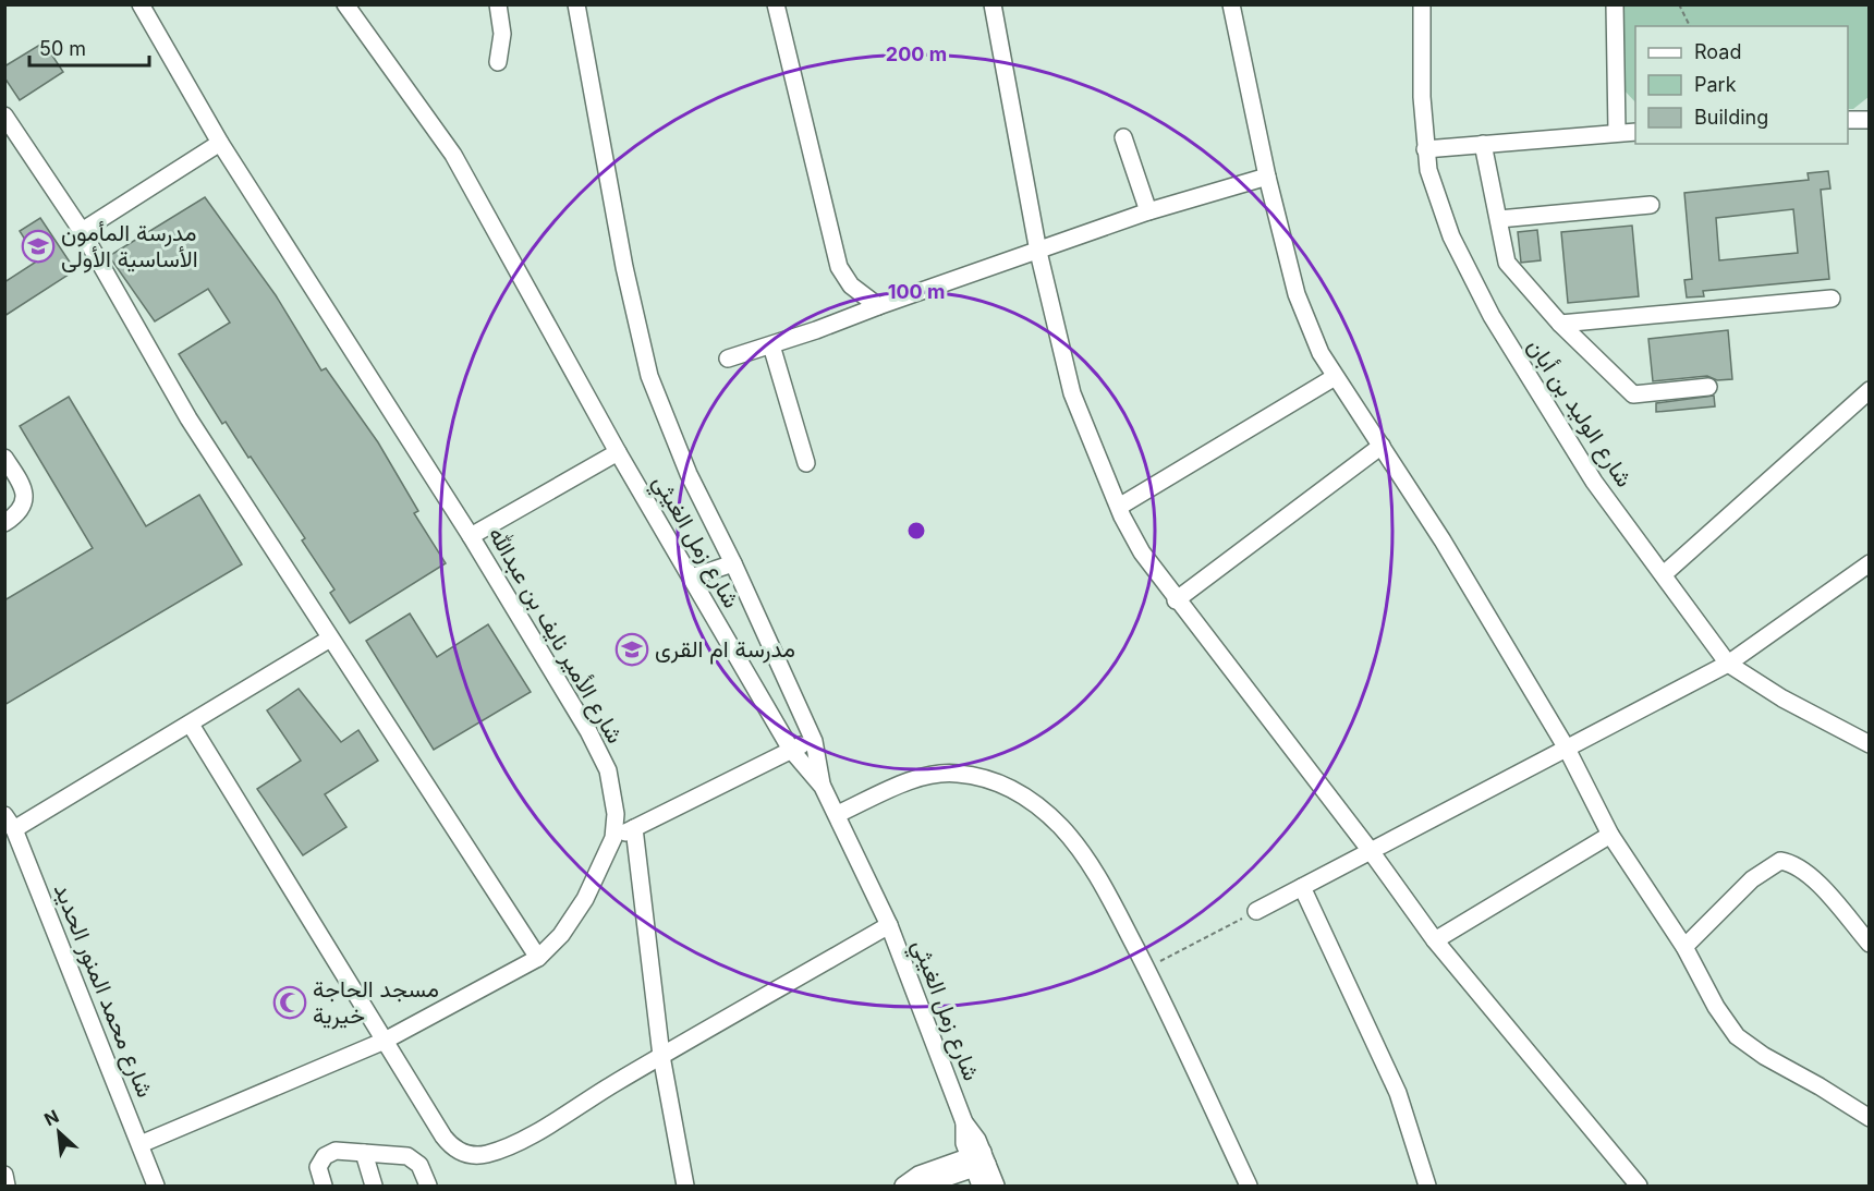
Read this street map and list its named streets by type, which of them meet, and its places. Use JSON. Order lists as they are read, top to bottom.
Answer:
{
  "streets": {
    "street": [
      "شارع الوليد بن أبان",
      "شارع زمل الغيثي",
      "شارع الأمير نايف بن عبدالله",
      "شارع محمد المنور الحديد"
    ]
  },
  "crossings": [
    ["شارع الأمير نايف بن عبدالله", "شارع محمد المنور الحديد"]
  ],
  "places": {
    "school or university": ["مدرسة المأمون الأساسية الأولى", "مدرسة ام القرى"],
    "mosque": ["مسجد الحاجة خيرية"]
  },
  "legend": ["Road", "Park", "Building"],
  "scale_bar": "50 m",
  "north": "top left",
  "rings": ["200 m", "100 m"]
}
